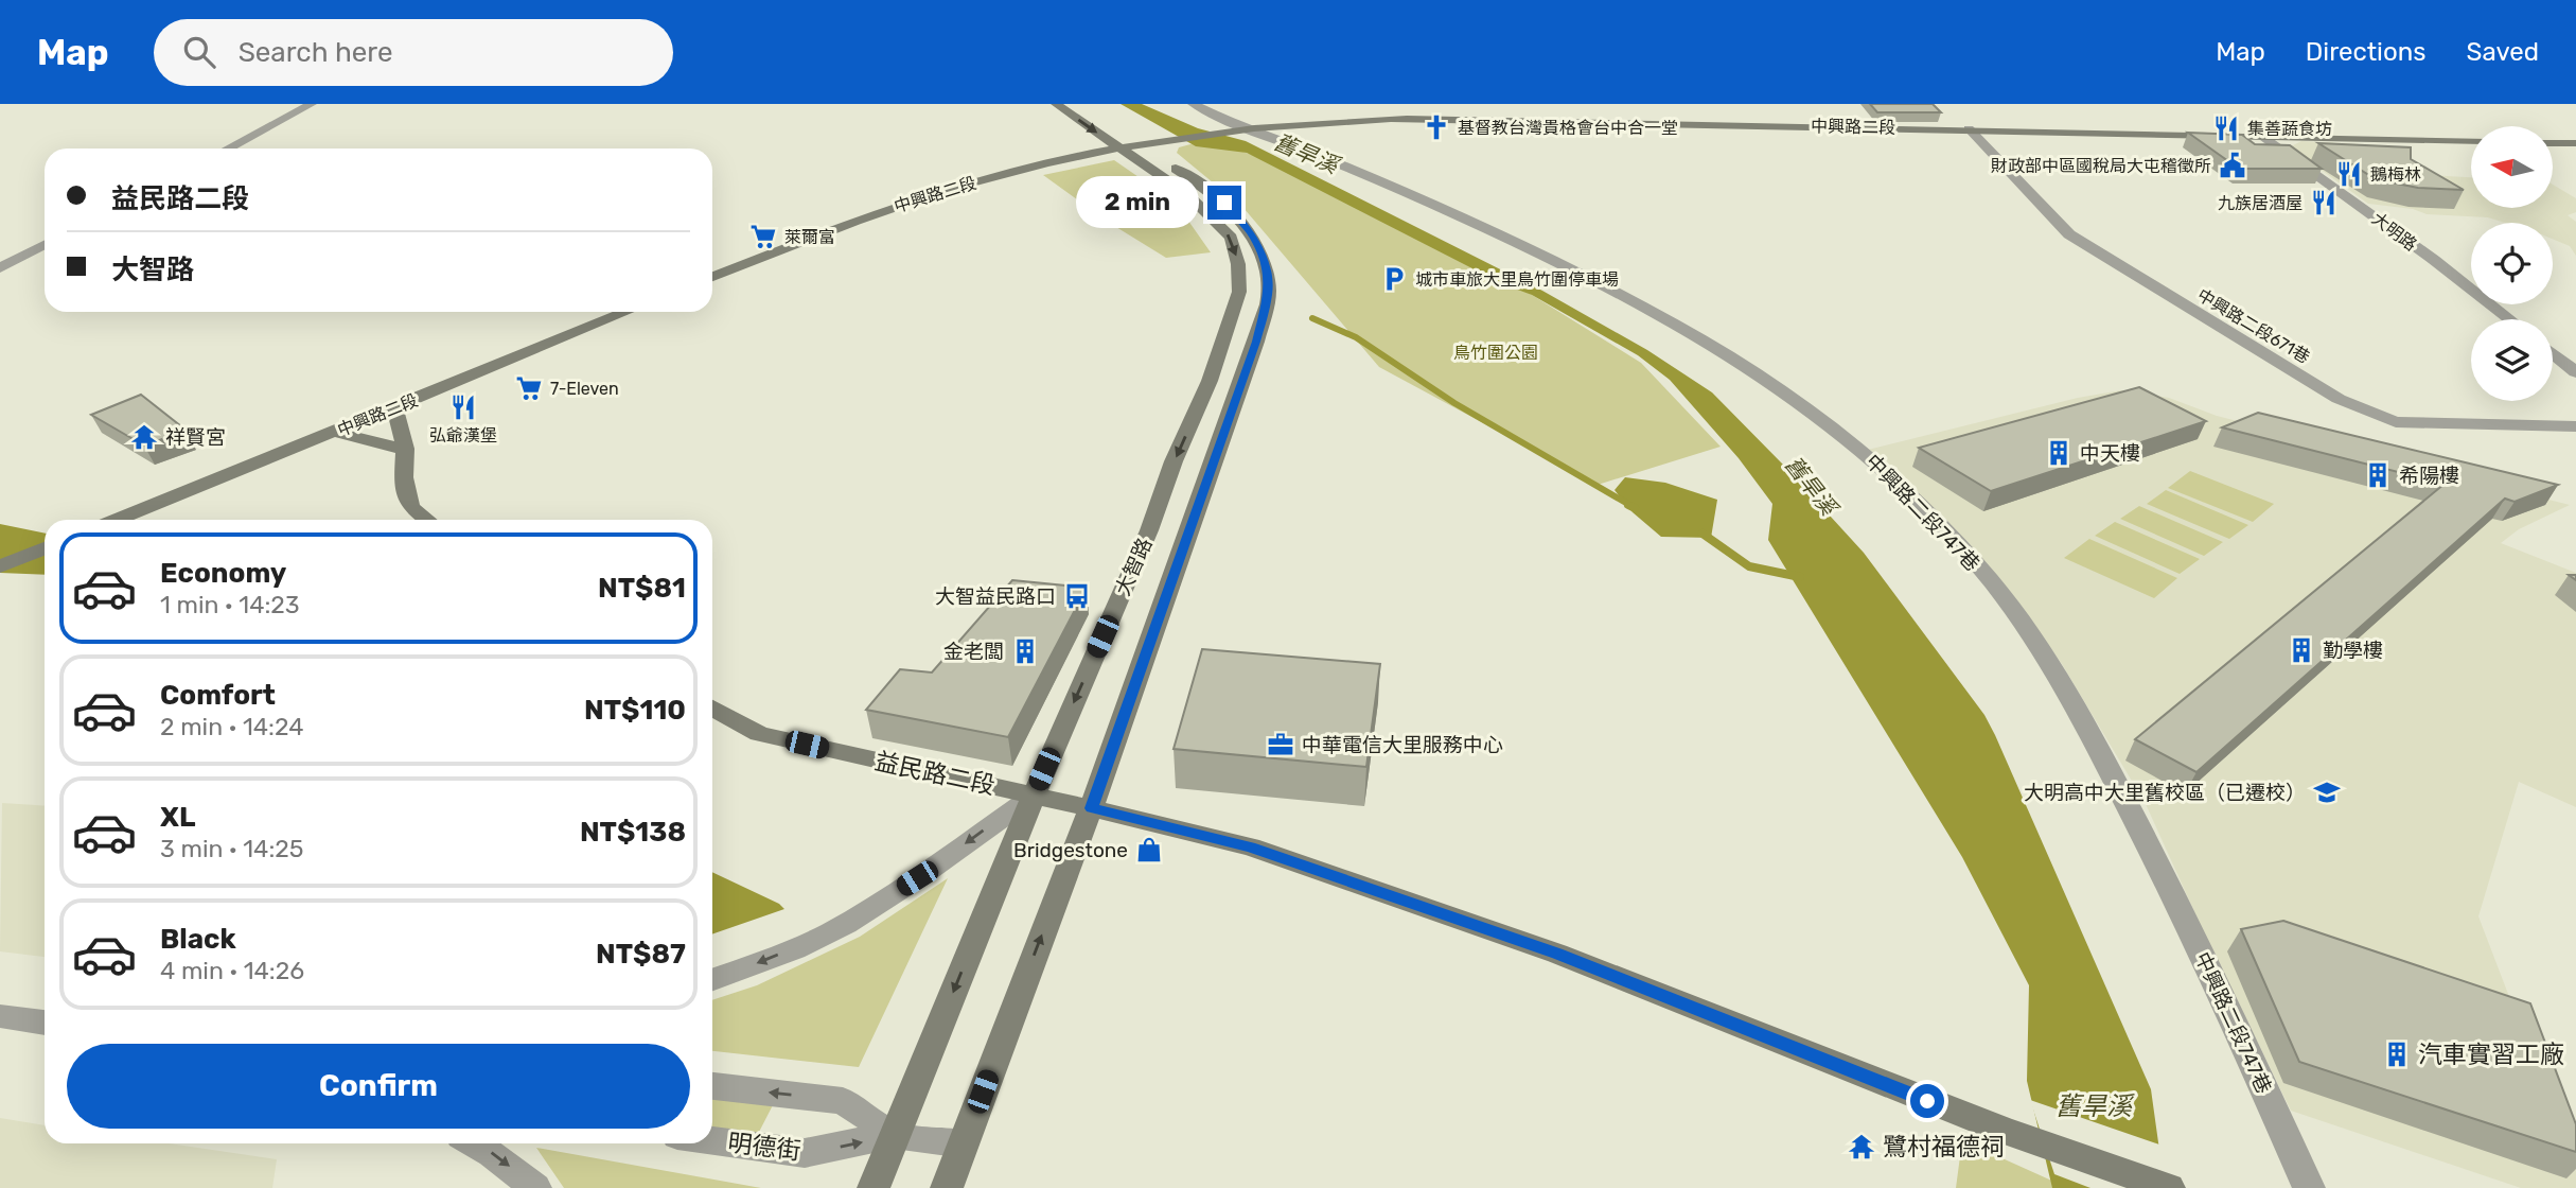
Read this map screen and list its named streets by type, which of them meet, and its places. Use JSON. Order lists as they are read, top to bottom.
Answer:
{
  "streets": {
    "street": [
      "中興路二段",
      "大明路",
      "中興路二段671巷",
      "中興路二段747巷",
      "大智路",
      "益民路二段",
      "明德街"
    ]
  },
  "crossings": [
    ["中興路二段", "大明路"],
    ["中興路二段", "中興路二段671巷"],
    ["中興路二段", "中興路二段747巷"],
    ["中興路二段", "大智路"],
    ["大智路", "益民路二段"],
    ["大智路", "明德街"]
  ],
  "water": ["舊旱溪"],
  "parks": ["鳥竹圍公園"],
  "places": {
    "church": ["基督教台灣貴格會台中合一堂"],
    "restaurant": [
      "集善蔬食坊",
      "鵝梅林",
      "九族居酒屋",
      "弘爺漢堡"
    ],
    "public building": ["財政部中區國稅局大屯稽徵所"],
    "supermarket": ["萊爾富", "7-Eleven"],
    "parking": ["城市車旅大里鳥竹圍停車場"],
    "temple": ["祥賢宮", "鷺村福德祠"],
    "building": [
      "中天樓",
      "希陽樓",
      "勤學樓",
      "金老闆",
      "汽車實習工廠"
    ],
    "bus stop": ["大智益民路口"],
    "office": ["中華電信大里服務中心"],
    "school or university": ["大明高中大里舊校區（已遷校）"],
    "shop": ["Bridgestone"]
  },
  "north": "left",
  "page": {
    "header": "Map",
    "search": "Search here",
    "nav": ["Map", "Directions", "Saved"],
    "banner": ["益民路二段", "大智路"],
    "bubble": "2 min",
    "list": [
      {
        "name": "Economy",
        "note": "1 min · 14:23",
        "value": "NT$81"
      },
      {
        "name": "Comfort",
        "note": "2 min · 14:24",
        "value": "NT$110"
      },
      {
        "name": "XL",
        "note": "3 min · 14:25",
        "value": "NT$138"
      },
      {
        "name": "Black",
        "note": "4 min · 14:26",
        "value": "NT$87"
      }
    ],
    "buttons": "Confirm"
  }
}
